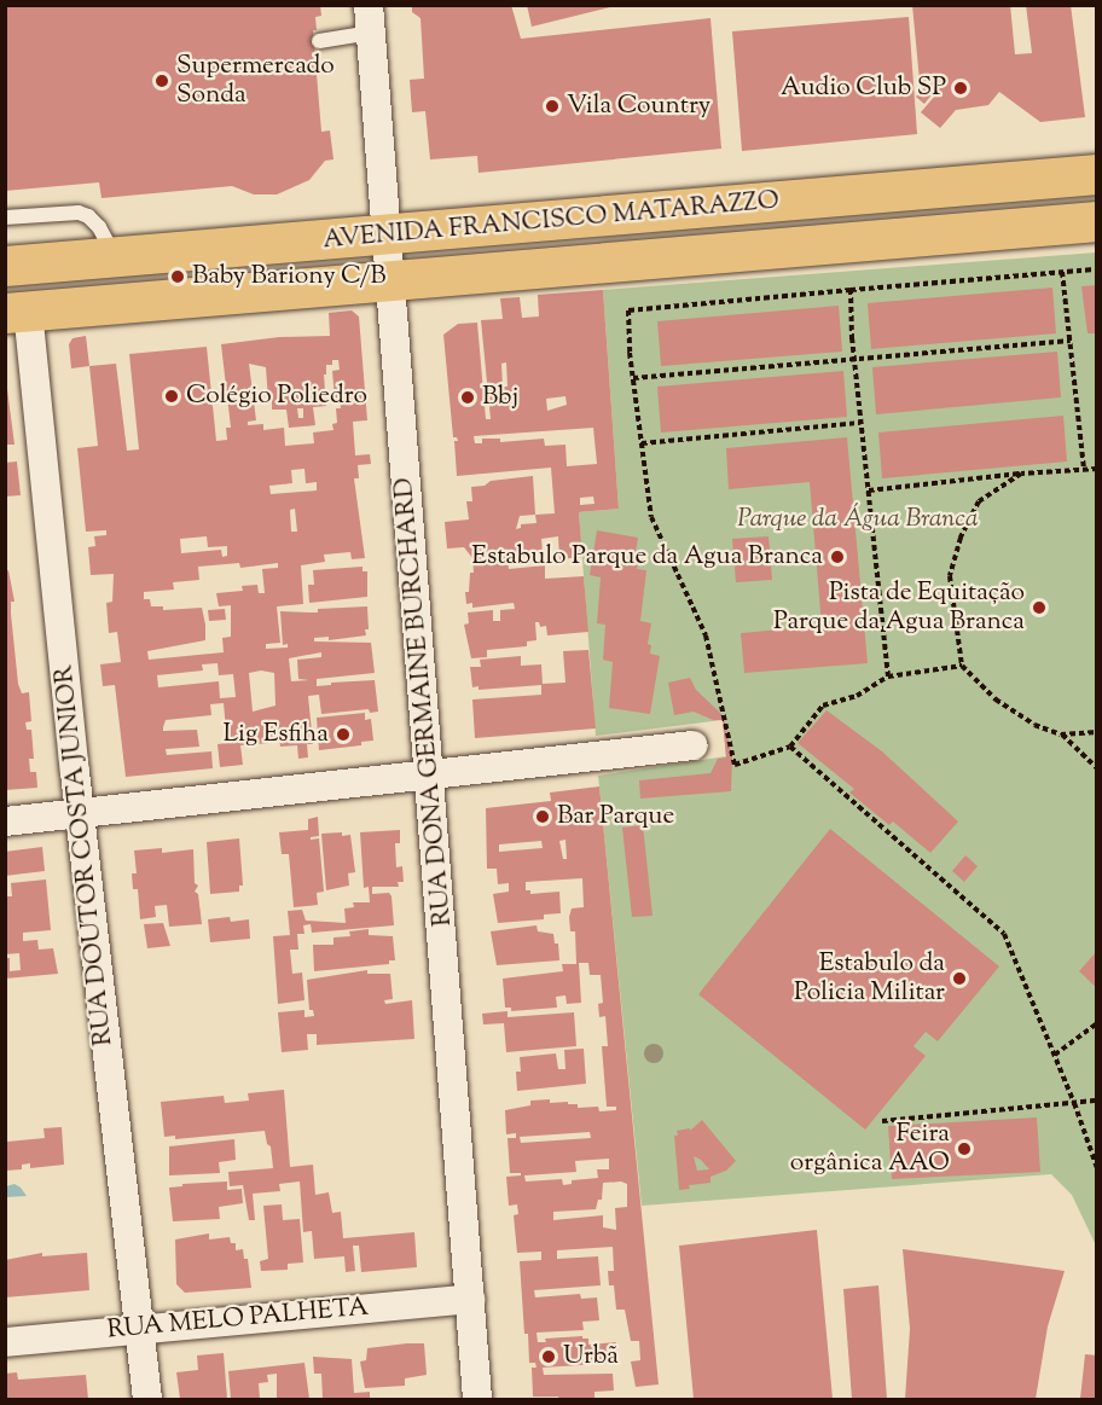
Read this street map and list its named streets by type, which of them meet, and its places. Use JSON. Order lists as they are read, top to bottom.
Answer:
{
  "streets": {
    "main road": ["AVENIDA FRANCISCO MATARAZZO"],
    "street": ["RUA DONA GERMAINE BURCHARD", "RUA DOUTOR COSTA JUNIOR", "RUA MELO PALHETA"]
  },
  "crossings": [
    ["AVENIDA FRANCISCO MATARAZZO", "RUA DONA GERMAINE BURCHARD"],
    ["AVENIDA FRANCISCO MATARAZZO", "RUA DOUTOR COSTA JUNIOR"],
    ["RUA DONA GERMAINE BURCHARD", "RUA MELO PALHETA"],
    ["RUA DOUTOR COSTA JUNIOR", "RUA MELO PALHETA"]
  ],
  "parks": ["Parque da Água Branca"],
  "places": [
    "Supermercado Sonda",
    "Audio Club SP",
    "Vila Country",
    "Baby Bariony C/B",
    "Colégio Poliedro",
    "Bbj",
    "Estabulo Parque da Agua Branca",
    "Pista de Equitação Parque da Agua Branca",
    "Lig Esfiha",
    "Bar Parque",
    "Estabulo da Policia Militar",
    "Feira orgânica AAO",
    "Urbã"
  ]
}
